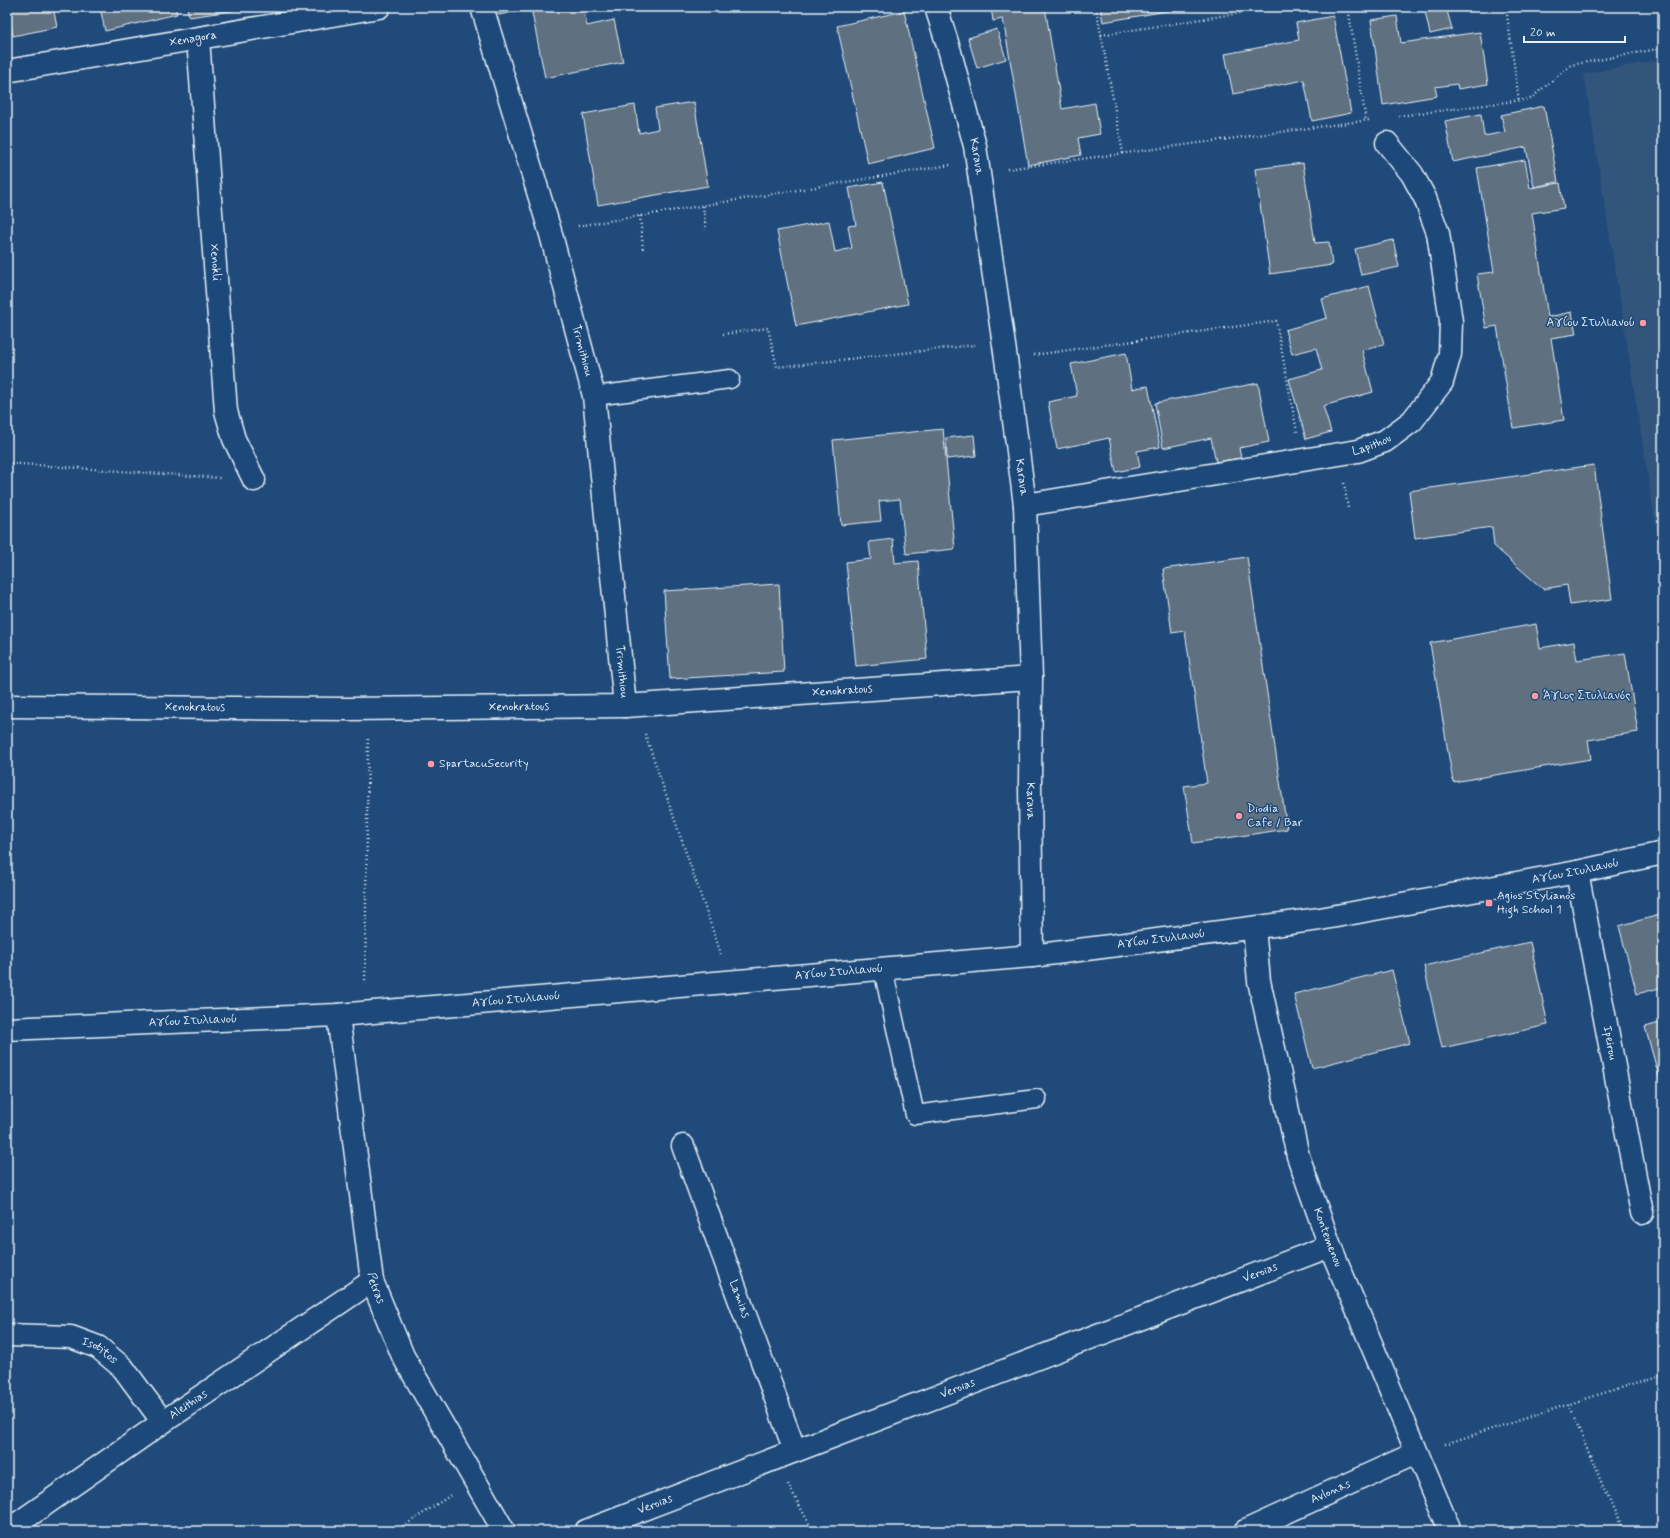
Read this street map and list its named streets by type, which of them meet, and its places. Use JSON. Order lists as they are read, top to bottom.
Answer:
{
  "streets": {
    "street": [
      "Xenagora",
      "Karava",
      "Xenokli",
      "Trimithiou",
      "Lapithou",
      "Xenokratous",
      "Αγίου Στυλιανού",
      "Ipeirou",
      "Kontemenou",
      "Veroias",
      "Petras",
      "Lamias",
      "Isotitos",
      "Aleithias",
      "Avlonas"
    ]
  },
  "crossings": [
    ["Xenagora", "Xenokli"],
    ["Karava", "Lapithou"],
    ["Karava", "Xenokratous"],
    ["Karava", "Αγίου Στυλιανού"],
    ["Trimithiou", "Xenokratous"],
    ["Αγίου Στυλιανού", "Ipeirou"],
    ["Αγίου Στυλιανού", "Kontemenou"],
    ["Αγίου Στυλιανού", "Petras"],
    ["Kontemenou", "Veroias"],
    ["Kontemenou", "Avlonas"],
    ["Veroias", "Lamias"],
    ["Petras", "Aleithias"],
    ["Isotitos", "Aleithias"]
  ],
  "places": {
    "other": [
      "Αγίου Στυλιανού",
      "Άγιος Στυλιανός",
      "SpartacuSecurity",
      "Diodia Cafe / Bar"
    ],
    "transit": ["Agios Stylianos High School 1"]
  },
  "scale_bar": "20 m"
}
